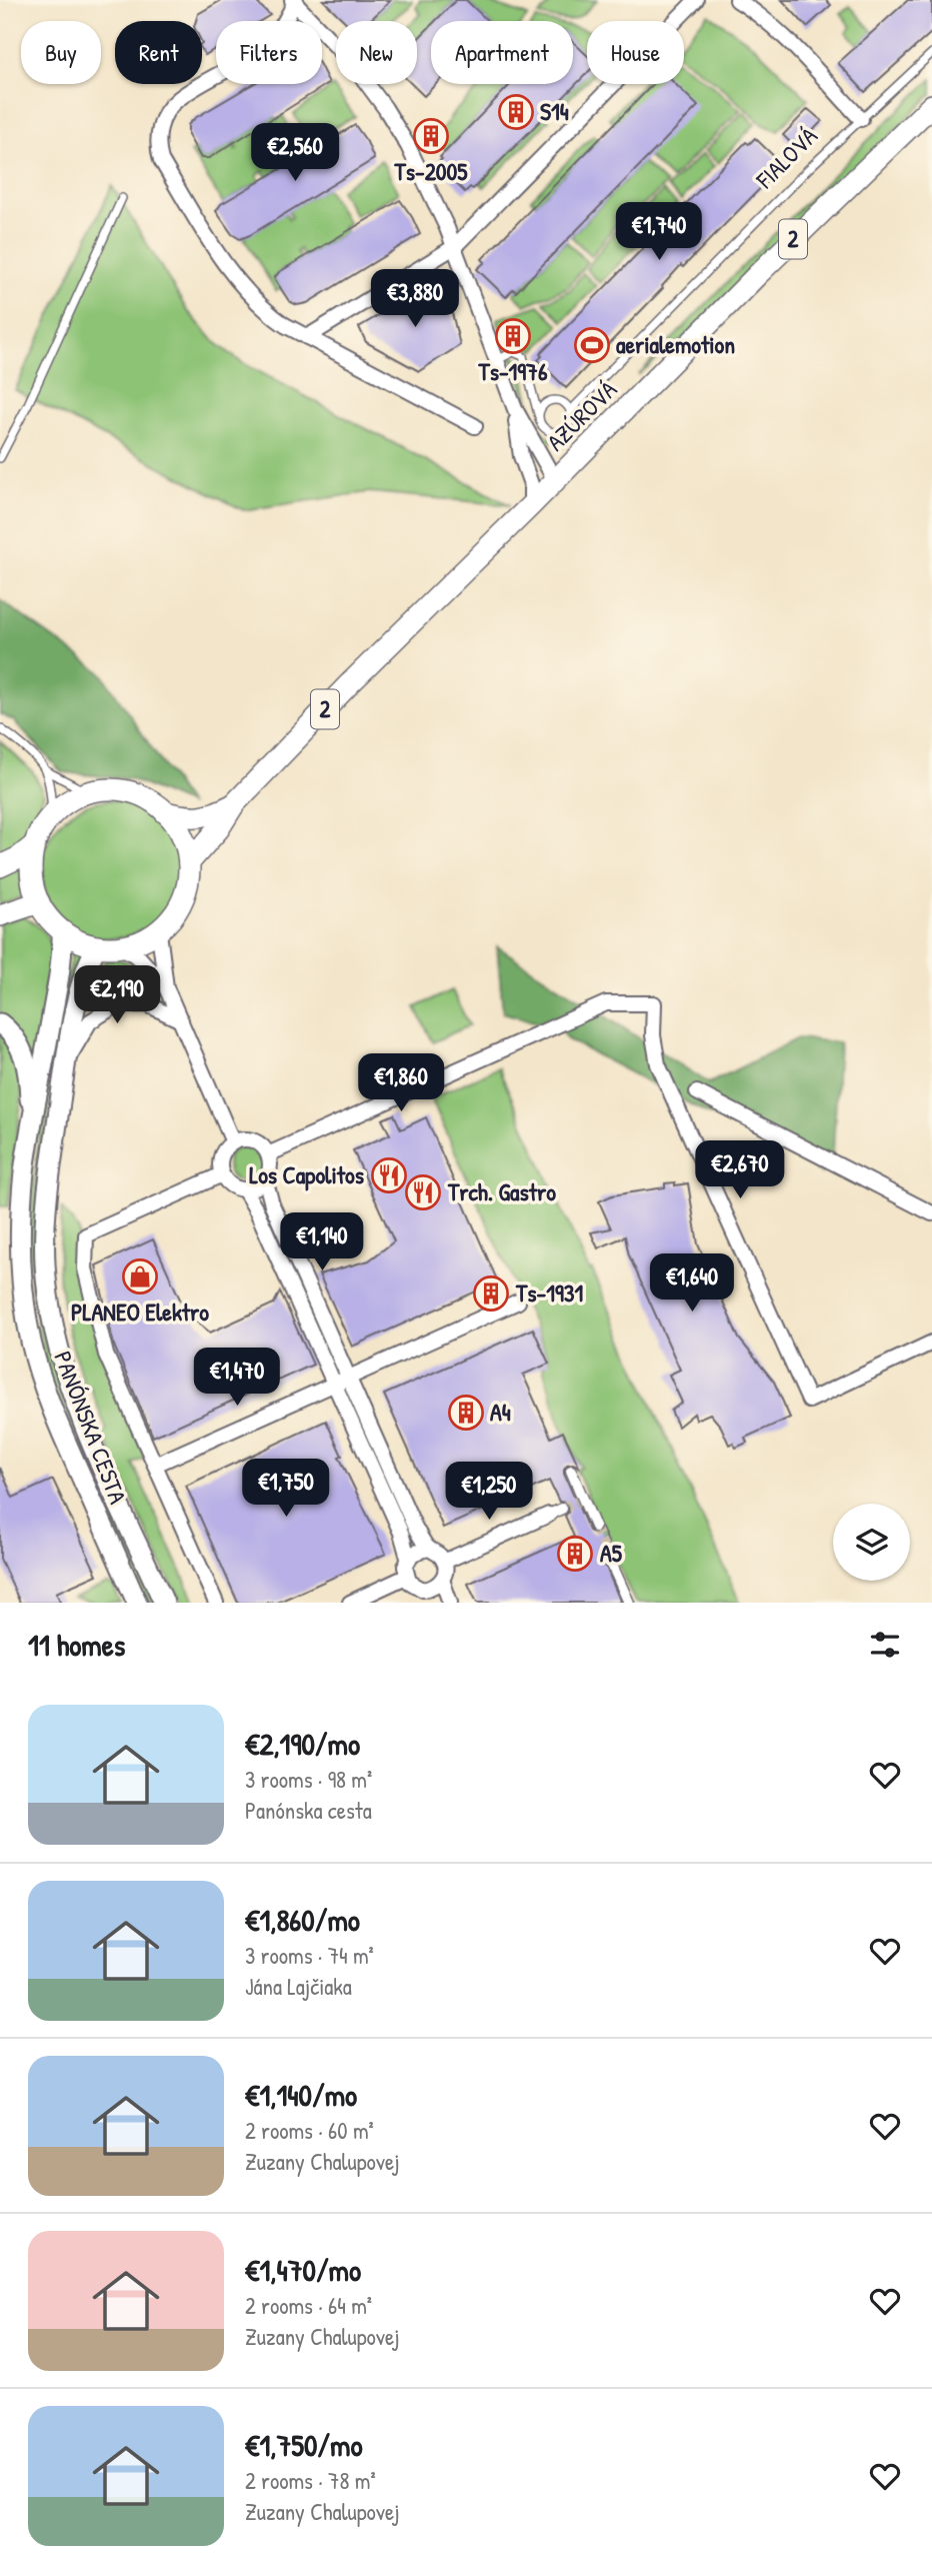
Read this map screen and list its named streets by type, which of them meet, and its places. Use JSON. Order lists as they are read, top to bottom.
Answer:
{
  "streets": {
    "main road": ["2", "AZÚROVÁ", "PANÓNSKA CESTA"],
    "lane": ["FIALOVÁ"]
  },
  "crossings": [
    ["2", "AZÚROVÁ"],
    ["2", "PANÓNSKA CESTA"]
  ],
  "places": {
    "building": [
      "S14",
      "Ts-2005",
      "Ts-1976",
      "Ts-1931",
      "A4",
      "A5"
    ],
    "sports": ["aerialemotion"],
    "restaurant": ["Los Capolitos", "Trch. Gastro"],
    "shop": ["PLANEO Elektro"]
  },
  "page": {
    "chip": [
      "Buy",
      "Rent",
      "Filters",
      "New",
      "Apartment",
      "House"
    ],
    "price": [
      "€2,560",
      "€1,740",
      "€3,880",
      "€2,190",
      "€1,860",
      "€2,670",
      "€1,140",
      "€1,640",
      "€1,470",
      "€1,750",
      "€1,250"
    ],
    "heading": "11 homes",
    "list": [
      {
        "name": "€2,190/mo",
        "note": "3 rooms · 98 m² · Panónska cesta"
      },
      {
        "name": "€1,860/mo",
        "note": "3 rooms · 74 m² · Jána Lajčiaka"
      },
      {
        "name": "€1,140/mo",
        "note": "2 rooms · 60 m² · Zuzany Chalupovej"
      },
      {
        "name": "€1,470/mo",
        "note": "2 rooms · 64 m² · Zuzany Chalupovej"
      },
      {
        "name": "€1,750/mo",
        "note": "2 rooms · 78 m² · Zuzany Chalupovej"
      }
    ]
  }
}
